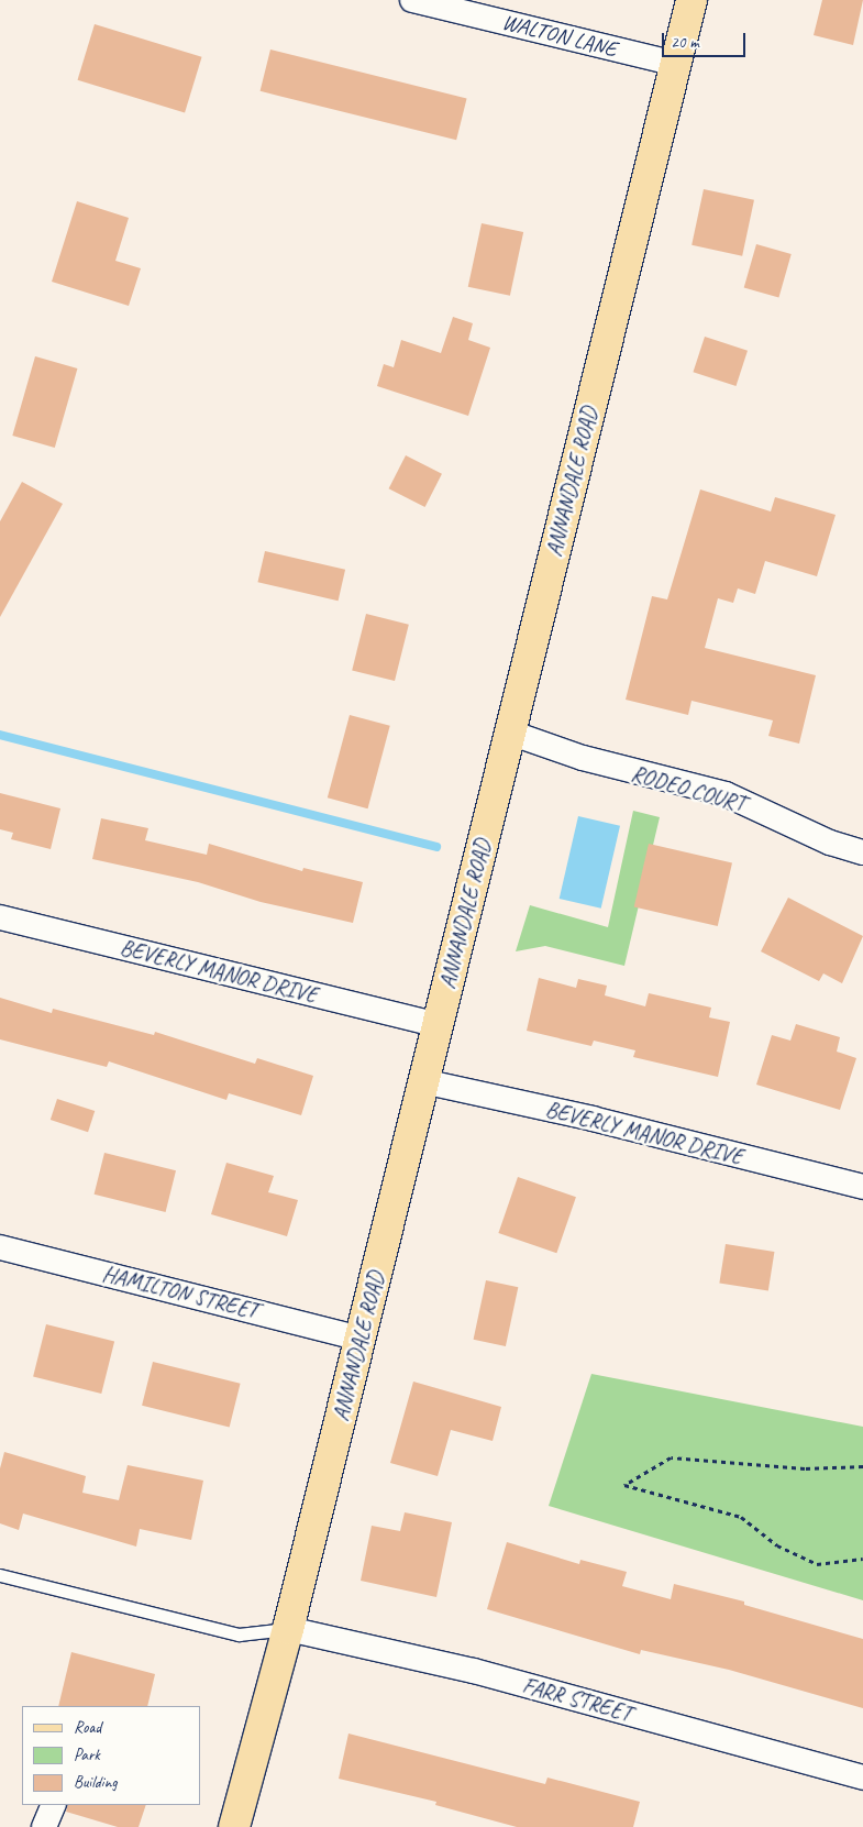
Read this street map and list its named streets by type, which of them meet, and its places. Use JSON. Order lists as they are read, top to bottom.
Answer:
{
  "streets": {
    "main road": ["ANNANDALE ROAD"],
    "street": [
      "WALTON LANE",
      "RODEO COURT",
      "BEVERLY MANOR DRIVE",
      "HAMILTON STREET",
      "FARR STREET"
    ]
  },
  "crossings": [
    ["WALTON LANE", "ANNANDALE ROAD"],
    ["ANNANDALE ROAD", "RODEO COURT"],
    ["ANNANDALE ROAD", "BEVERLY MANOR DRIVE"],
    ["ANNANDALE ROAD", "HAMILTON STREET"],
    ["ANNANDALE ROAD", "FARR STREET"]
  ],
  "legend": ["Road", "Park", "Building"],
  "scale_bar": "20 m"
}
